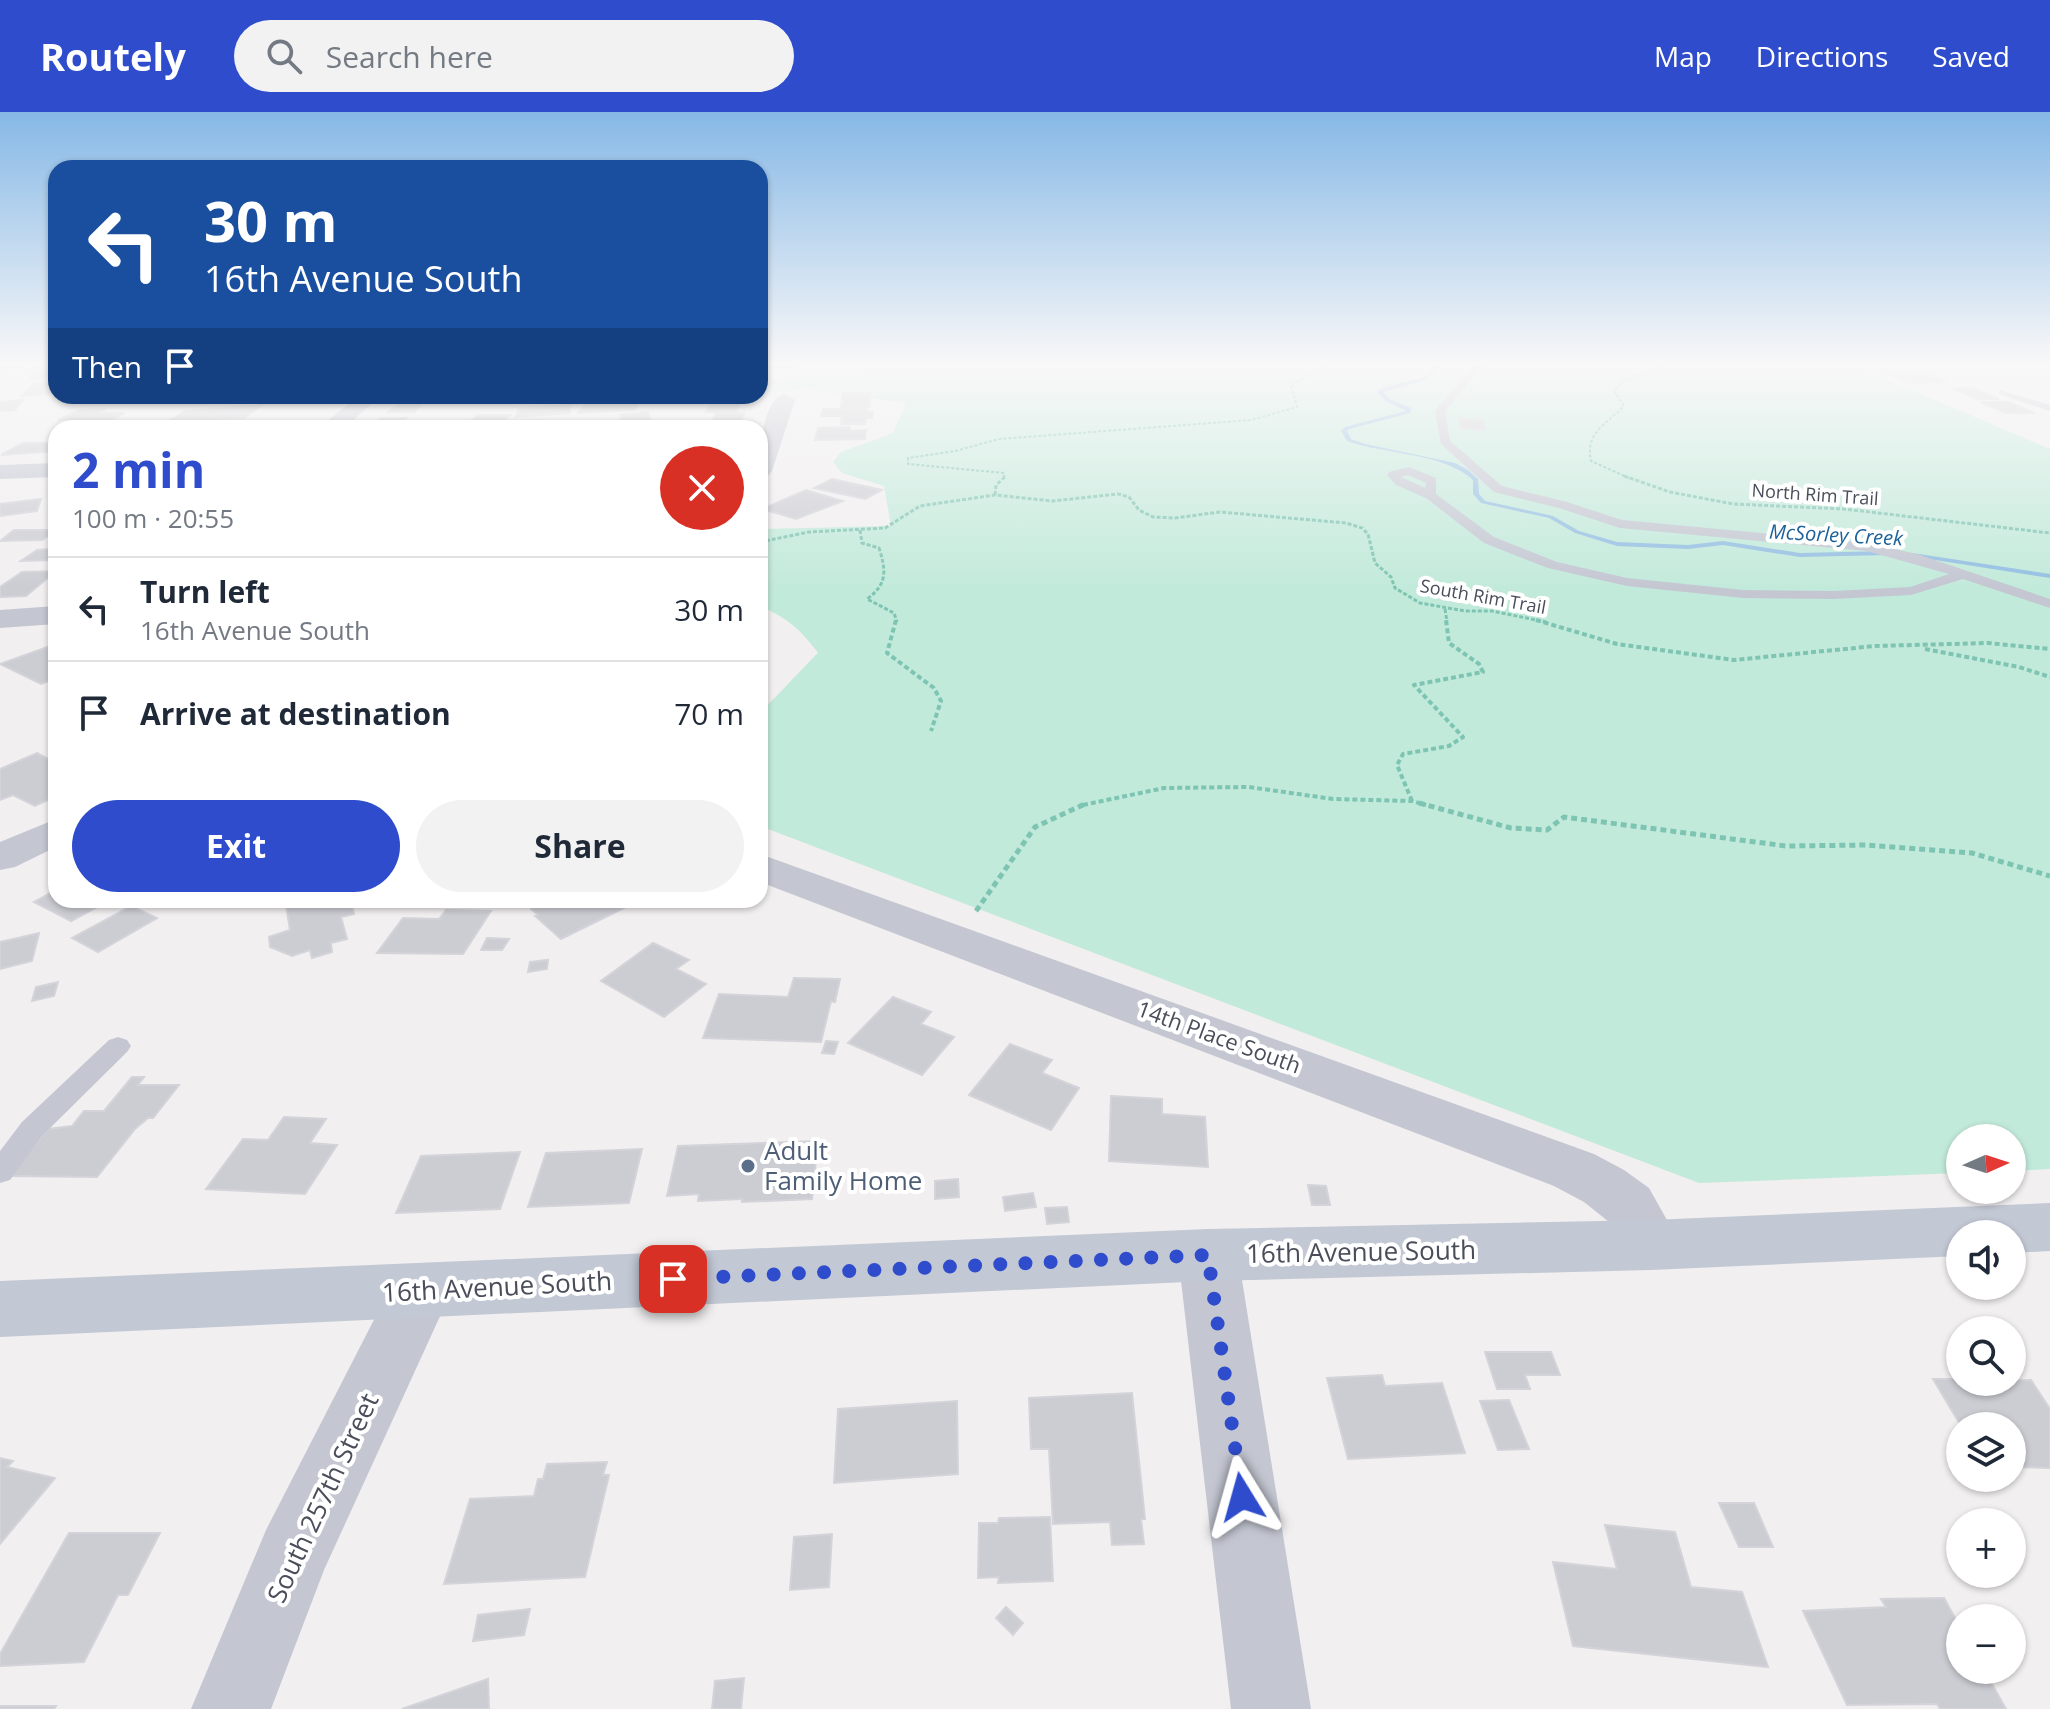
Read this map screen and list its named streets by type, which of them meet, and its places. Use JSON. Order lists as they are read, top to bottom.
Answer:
{
  "streets": {
    "main road": ["16th Avenue South"],
    "street": ["14th Place South", "South 257th Street"],
    "path": ["North Rim Trail", "South Rim Trail"]
  },
  "crossings": [
    ["14th Place South", "16th Avenue South"],
    ["16th Avenue South", "South 257th Street"]
  ],
  "water": ["McSorley Creek"],
  "places": ["Adult Family Home"],
  "north": "right",
  "page": {
    "header": "Routely",
    "search": "Search here",
    "nav": ["Map", "Directions", "Saved"],
    "turn": ["30 m", "16th Avenue South"],
    "then": "Then",
    "heading": ["2 min", "100 m · 20:55"],
    "list": [
      {
        "name": "Turn left",
        "note": "16th Avenue South",
        "value": "30 m"
      },
      {
        "name": "Arrive at destination",
        "value": "70 m"
      }
    ],
    "buttons": ["Exit", "Share"],
    "map_buttons": ["+", "−"]
  }
}
